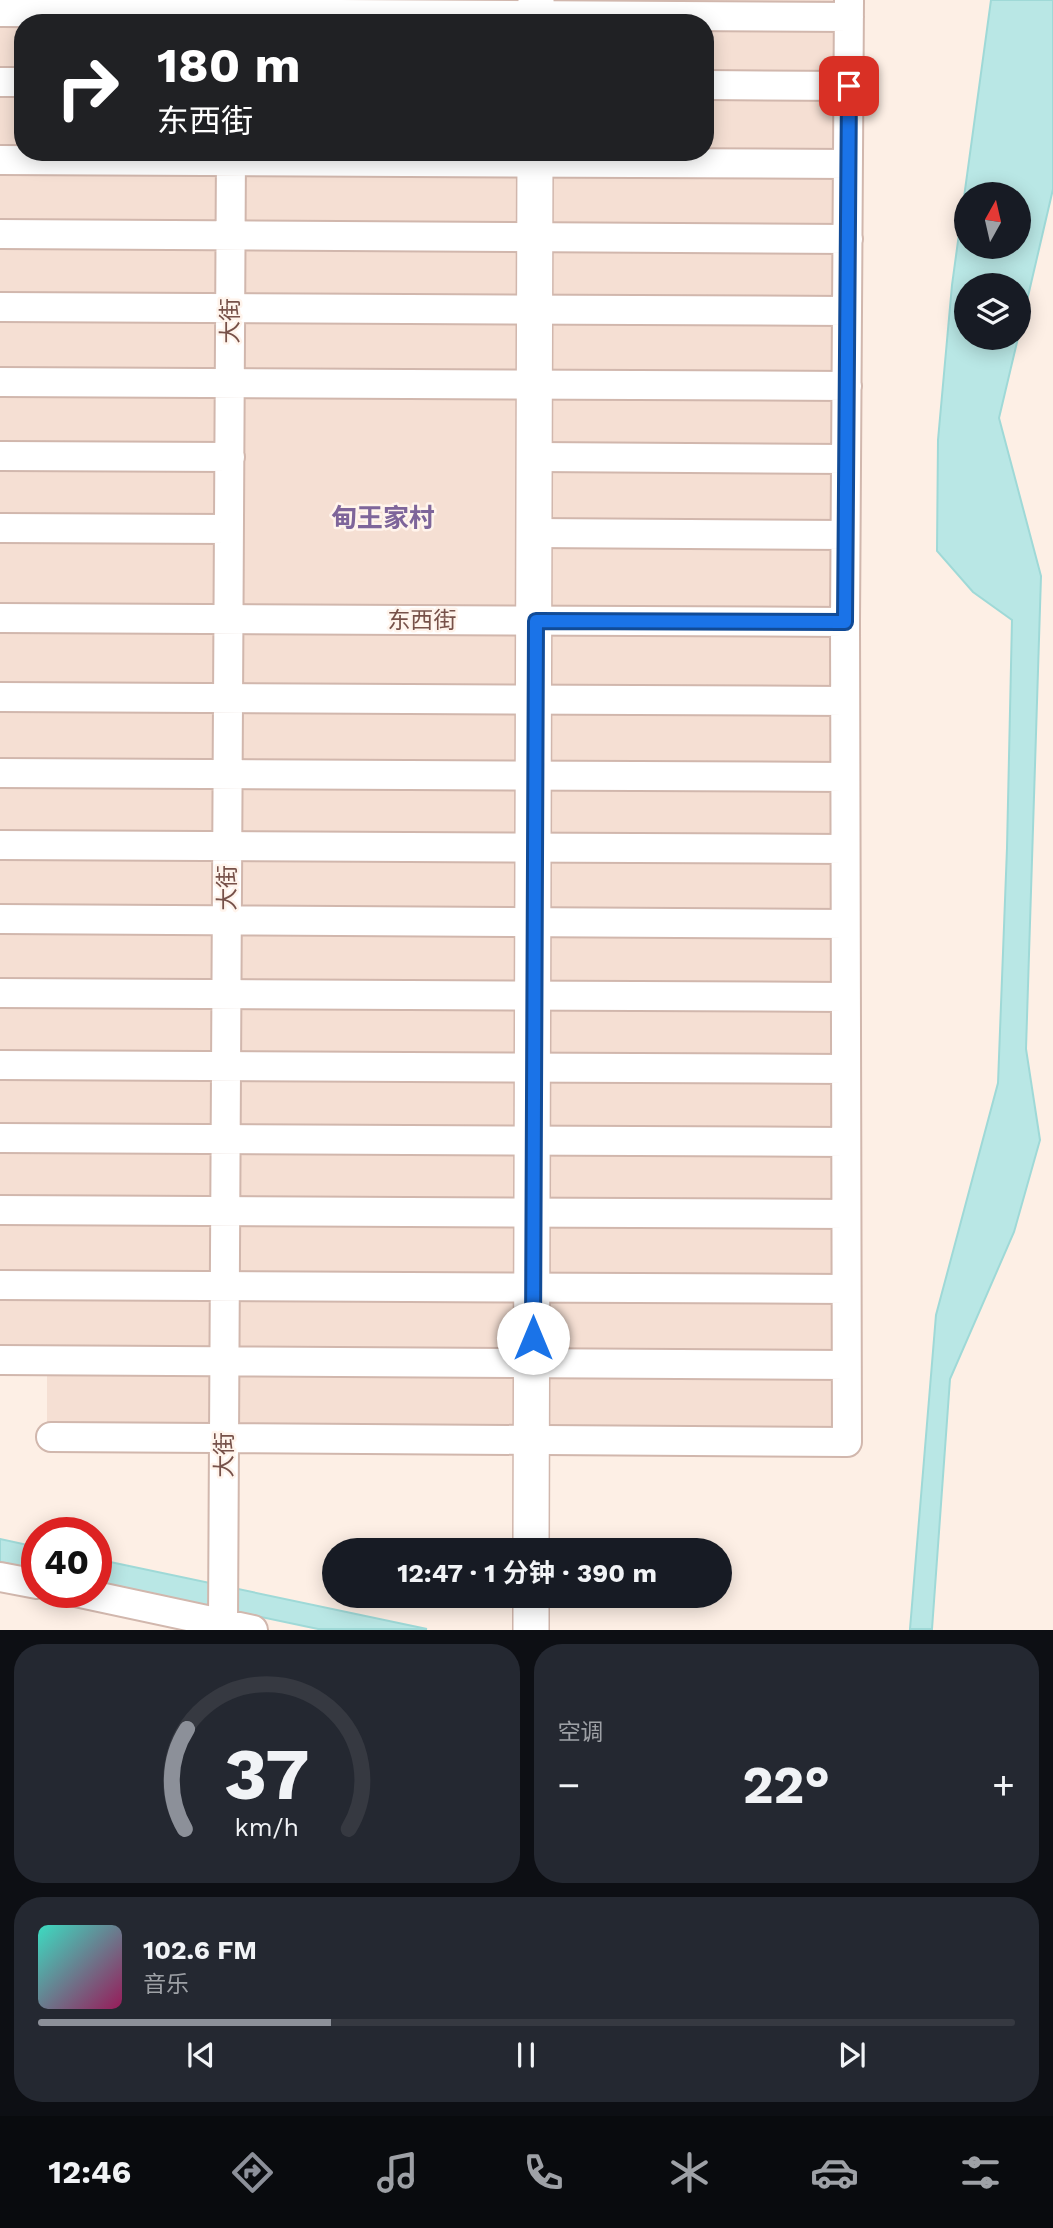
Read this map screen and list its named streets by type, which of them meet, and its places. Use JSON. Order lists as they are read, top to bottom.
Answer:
{
  "streets": {
    "street": ["大街", "东西街"]
  },
  "crossings": [
    ["大街", "东西街"]
  ],
  "districts": ["甸王家村"],
  "north": "top",
  "page": {
    "turn": ["180 m", "东西街"],
    "limit": "40",
    "trip": "12:47 · 1 分钟 · 390 m",
    "tile": "空调",
    "heat": ["−", "22°", "+"],
    "song": ["102.6 FM", "音乐"],
    "tabs": "12:46",
    "gauge": ["37", "km/h"]
  }
}
